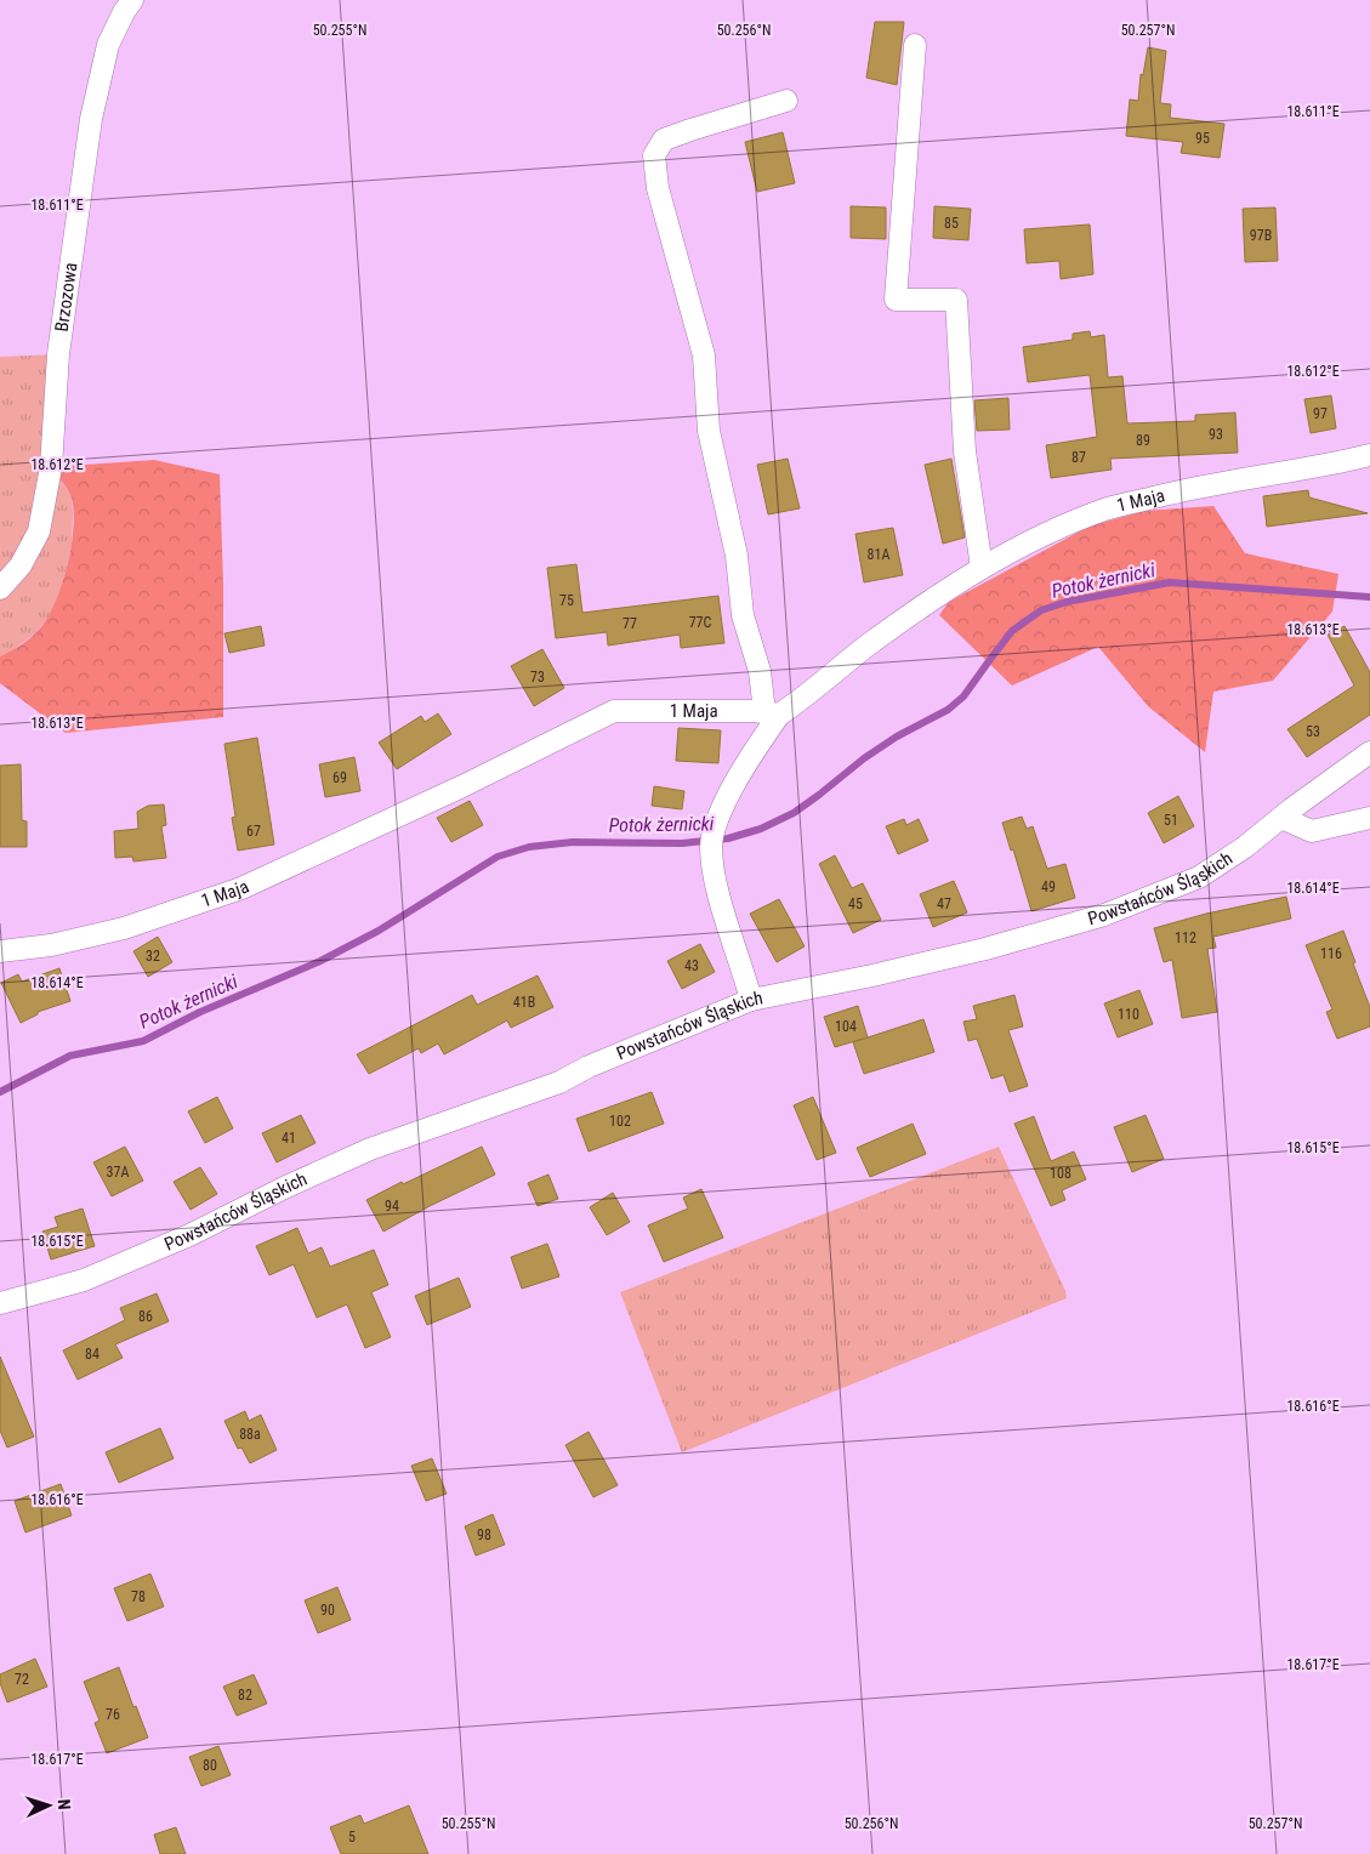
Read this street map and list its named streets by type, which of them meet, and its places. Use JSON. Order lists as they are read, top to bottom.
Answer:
{
  "streets": {
    "street": ["Brzozowa", "1 Maja", "Powstańców Śląskich"]
  },
  "water": ["Potok żernicki"],
  "house_numbers": [
    "95",
    "85",
    "97B",
    "97",
    "93",
    "89",
    "87",
    "81A",
    "75",
    "77C",
    "77",
    "73",
    "53",
    "69",
    "51",
    "67",
    "49",
    "45",
    "47",
    "112",
    "116",
    "32",
    "43",
    "41B",
    "110",
    "104",
    "102",
    "41",
    "37A",
    "108",
    "94",
    "86",
    "84",
    "88a",
    "98",
    "78",
    "90",
    "72",
    "82",
    "76",
    "80",
    "5"
  ],
  "north": "right",
  "coordinates": [
    "50.255°N",
    "50.256°N",
    "50.257°N",
    "18.611°E",
    "18.612°E",
    "18.613°E",
    "18.614°E",
    "18.615°E",
    "18.616°E",
    "18.617°E"
  ]
}
